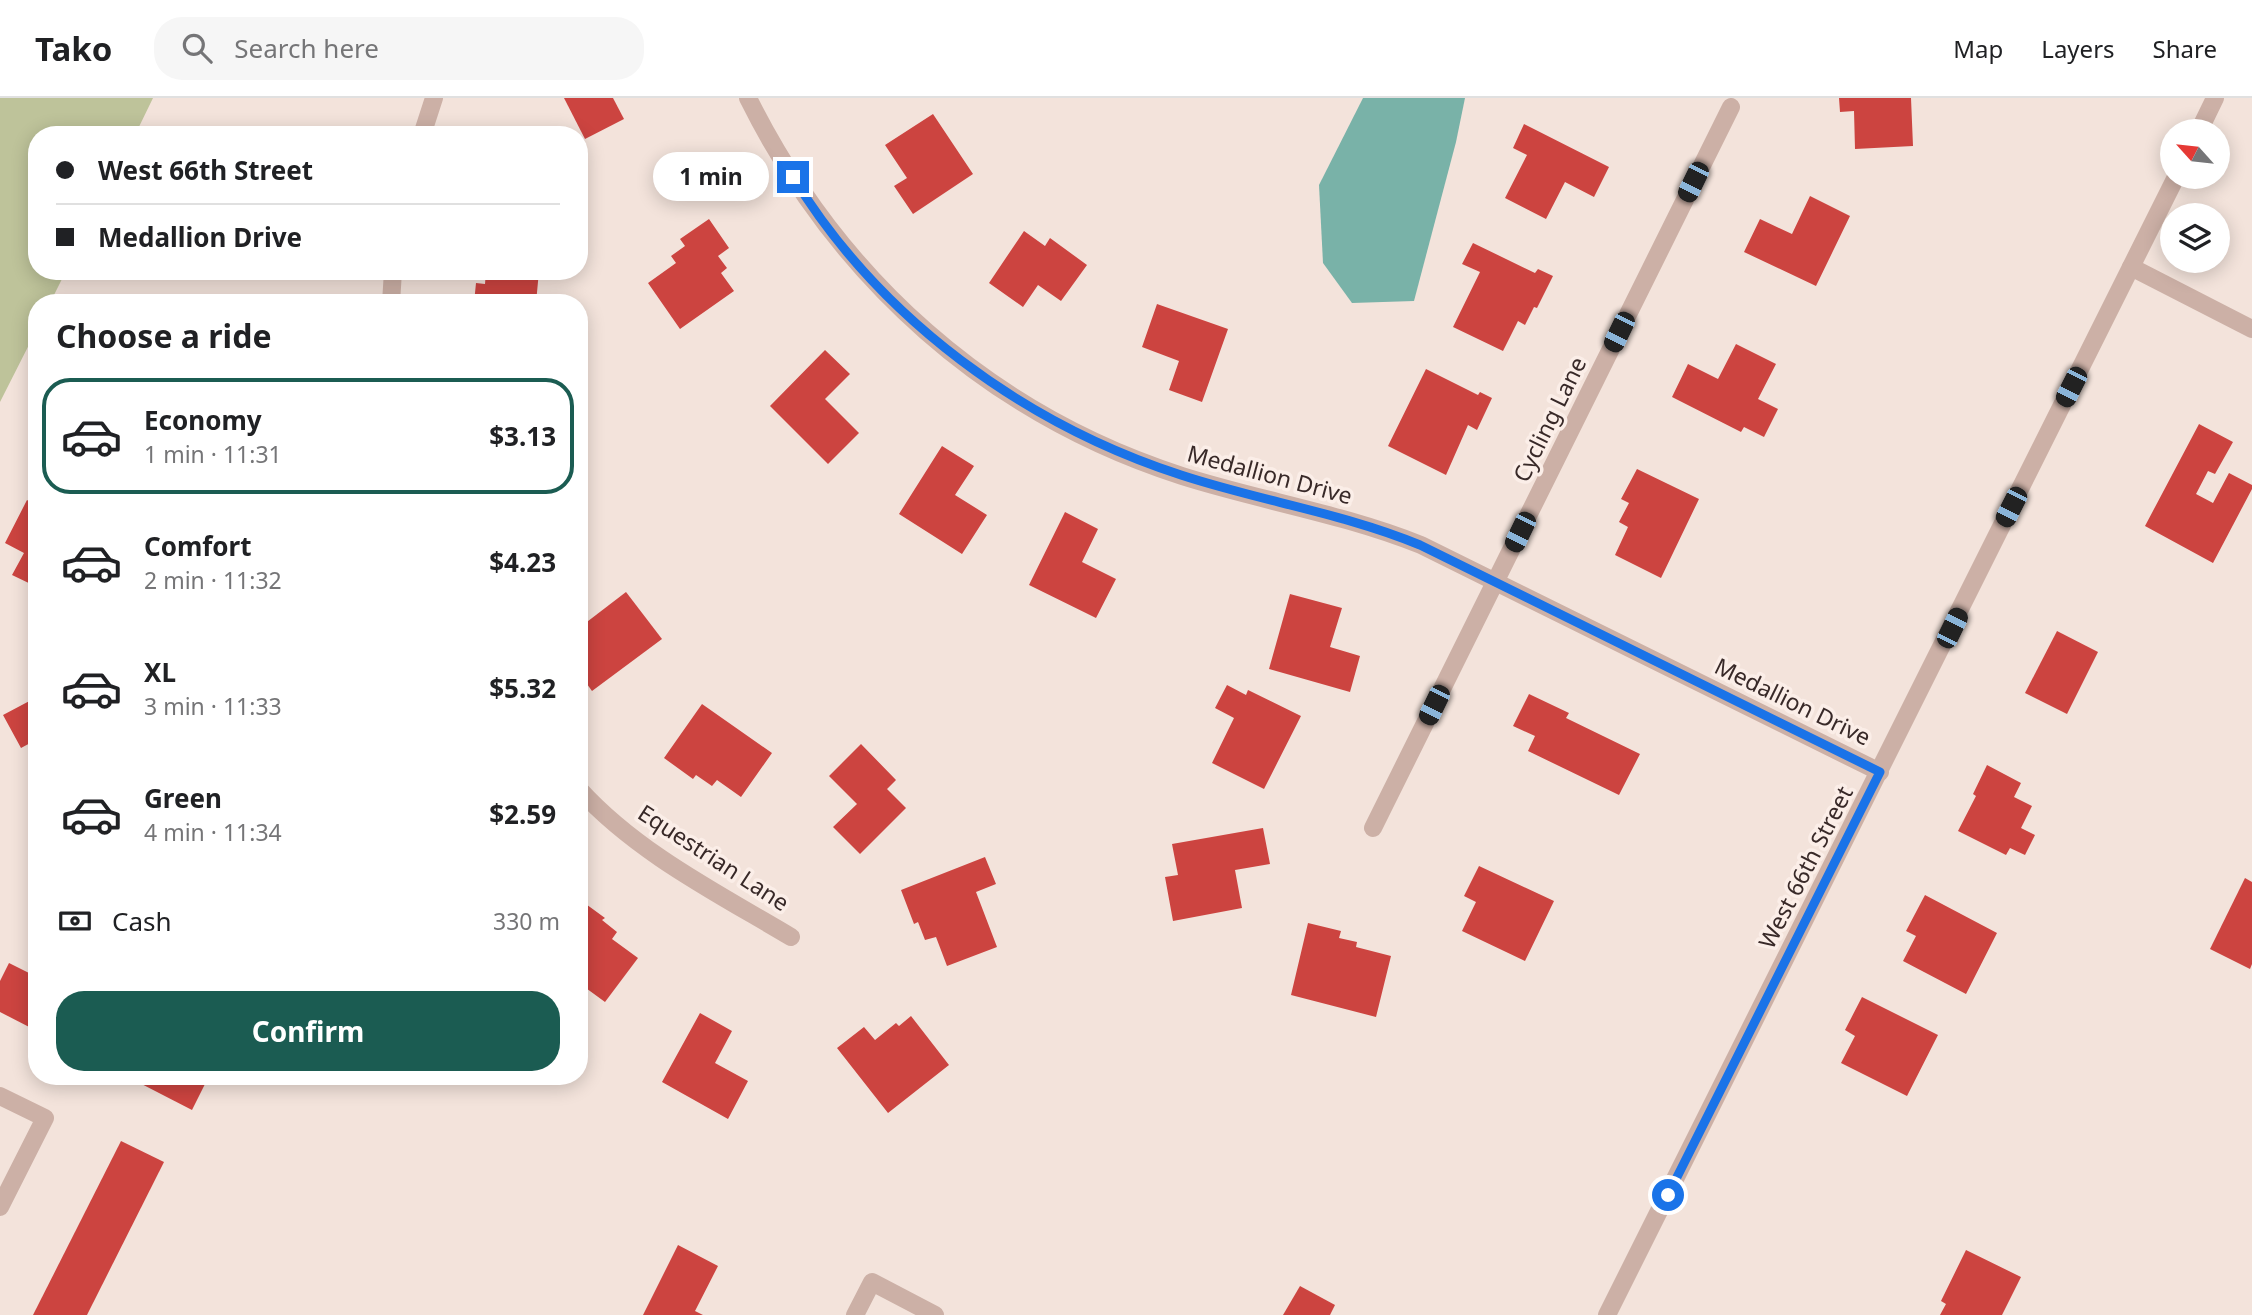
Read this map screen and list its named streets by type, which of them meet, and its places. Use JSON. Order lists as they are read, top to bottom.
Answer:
{
  "streets": {
    "street": [
      "Cycling Lane",
      "Medallion Drive",
      "Equestrian Lane",
      "West 66th Street"
    ]
  },
  "crossings": [
    ["Cycling Lane", "Medallion Drive"],
    ["Medallion Drive", "West 66th Street"]
  ],
  "north": "top left",
  "page": {
    "header": "Tako",
    "search": "Search here",
    "nav": ["Map", "Layers", "Share"],
    "banner": ["West 66th Street", "Medallion Drive"],
    "bubble": "1 min",
    "heading": "Choose a ride",
    "list": [
      {
        "name": "Economy",
        "note": "1 min · 11:31",
        "value": "$3.13"
      },
      {
        "name": "Comfort",
        "note": "2 min · 11:32",
        "value": "$4.23"
      },
      {
        "name": "XL",
        "note": "3 min · 11:33",
        "value": "$5.32"
      },
      {
        "name": "Green",
        "note": "4 min · 11:34",
        "value": "$2.59"
      }
    ],
    "pay": ["Cash", "330 m"],
    "buttons": "Confirm"
  }
}
